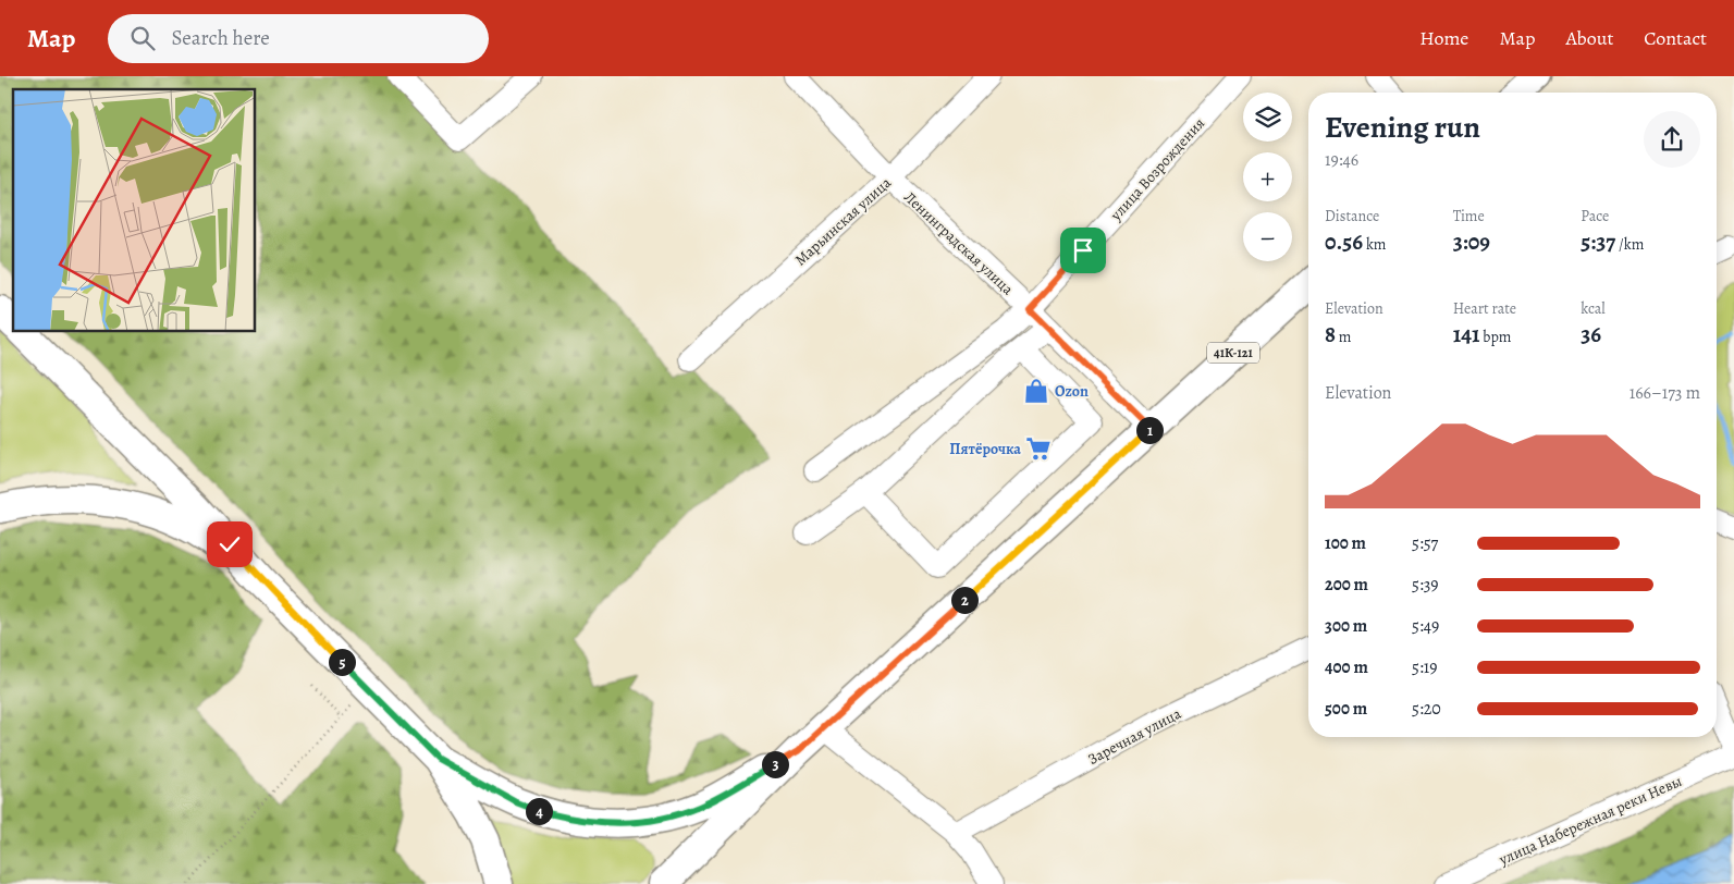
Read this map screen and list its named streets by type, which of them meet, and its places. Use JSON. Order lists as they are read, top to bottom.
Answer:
{
  "streets": {
    "main road": ["41К-121"],
    "street": [
      "улица Возрождения",
      "Марьинская улица",
      "Ленинградская улица",
      "Заречная улица",
      "улица Набережная реки Невы"
    ]
  },
  "crossings": [
    ["улица Возрождения", "Ленинградская улица"],
    ["Марьинская улица", "Ленинградская улица"],
    ["Ленинградская улица", "41К-121"]
  ],
  "places": {
    "shop": ["Ozon"],
    "supermarket": ["Пятёрочка"]
  },
  "page": {
    "header": "Map",
    "search": "Search here",
    "nav": [
      "Home",
      "Map",
      "About",
      "Contact"
    ],
    "map_buttons": ["+", "−"],
    "heading": ["Evening run", "19:46"],
    "stats": [
      ["Distance", "0.56 km"],
      ["Time", "3:09"],
      ["Pace", "5:37 /km"],
      ["Elevation", "8 m"],
      ["Heart rate", "141 bpm"],
      ["kcal", "36"]
    ],
    "chart": ["Elevation", "166–173 m"],
    "pins": [
      "1",
      "2",
      "5",
      "3",
      "4"
    ],
    "list": [
      {
        "name": "100 m",
        "note": "5:57"
      },
      {
        "name": "200 m",
        "note": "5:39"
      },
      {
        "name": "300 m",
        "note": "5:49"
      },
      {
        "name": "400 m",
        "note": "5:19"
      },
      {
        "name": "500 m",
        "note": "5:20"
      }
    ]
  }
}
